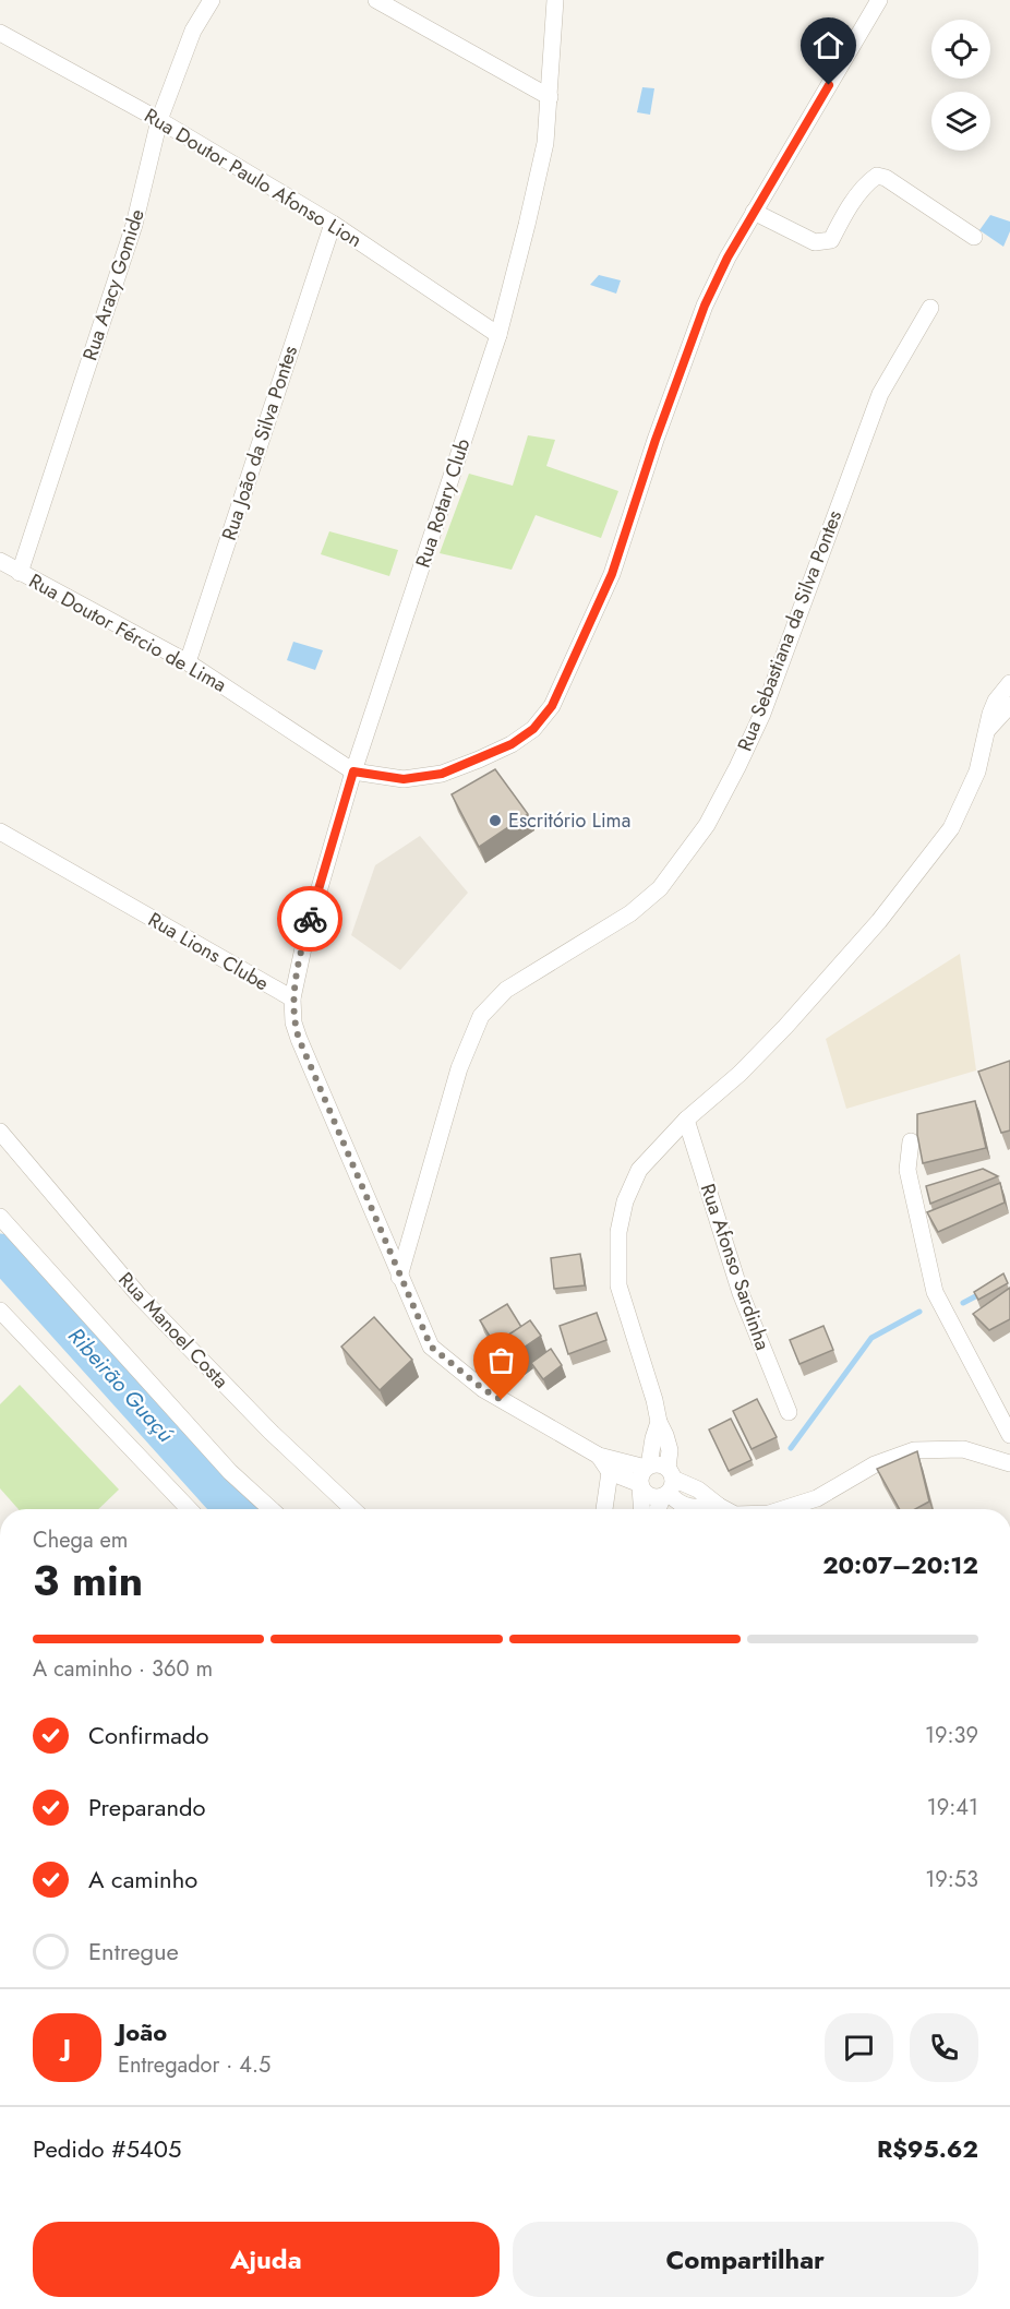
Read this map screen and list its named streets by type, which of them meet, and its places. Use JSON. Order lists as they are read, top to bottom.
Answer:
{
  "streets": {
    "street": [
      "Rua Doutor Paulo Afonso Lion",
      "Rua Aracy Gomide",
      "Rua João da Silva Pontes",
      "Rua Rotary Club",
      "Rua Sebastiana da Silva Pontes",
      "Rua Doutor Fércio de Lima",
      "Rua Lions Clube",
      "Rua Afonso Sardinha",
      "Rua Manoel Costa"
    ]
  },
  "crossings": [
    ["Rua Doutor Paulo Afonso Lion", "Rua Aracy Gomide"],
    ["Rua Doutor Paulo Afonso Lion", "Rua João da Silva Pontes"],
    ["Rua Doutor Paulo Afonso Lion", "Rua Rotary Club"],
    ["Rua Aracy Gomide", "Rua Doutor Fércio de Lima"],
    ["Rua João da Silva Pontes", "Rua Doutor Fércio de Lima"],
    ["Rua Rotary Club", "Rua Doutor Fércio de Lima"],
    ["Rua Rotary Club", "Rua Lions Clube"],
    ["Rua Sebastiana da Silva Pontes", "Rua Lions Clube"]
  ],
  "water": ["Ribeirão Guaçú"],
  "places": ["Escritório Lima"],
  "page": {
    "heading": ["3 min", "Chega em", "20:07–20:12"],
    "panel": [
      "João",
      "Entregador · 4.5",
      "Pedido #5405",
      "R$95.62"
    ],
    "bar": "A caminho · 360 m",
    "list": [
      ["Confirmado", "19:39"],
      ["Preparando", "19:41"],
      ["A caminho", "19:53"],
      "Entregue"
    ],
    "round": "J",
    "buttons": ["Ajuda", "Compartilhar"]
  }
}
